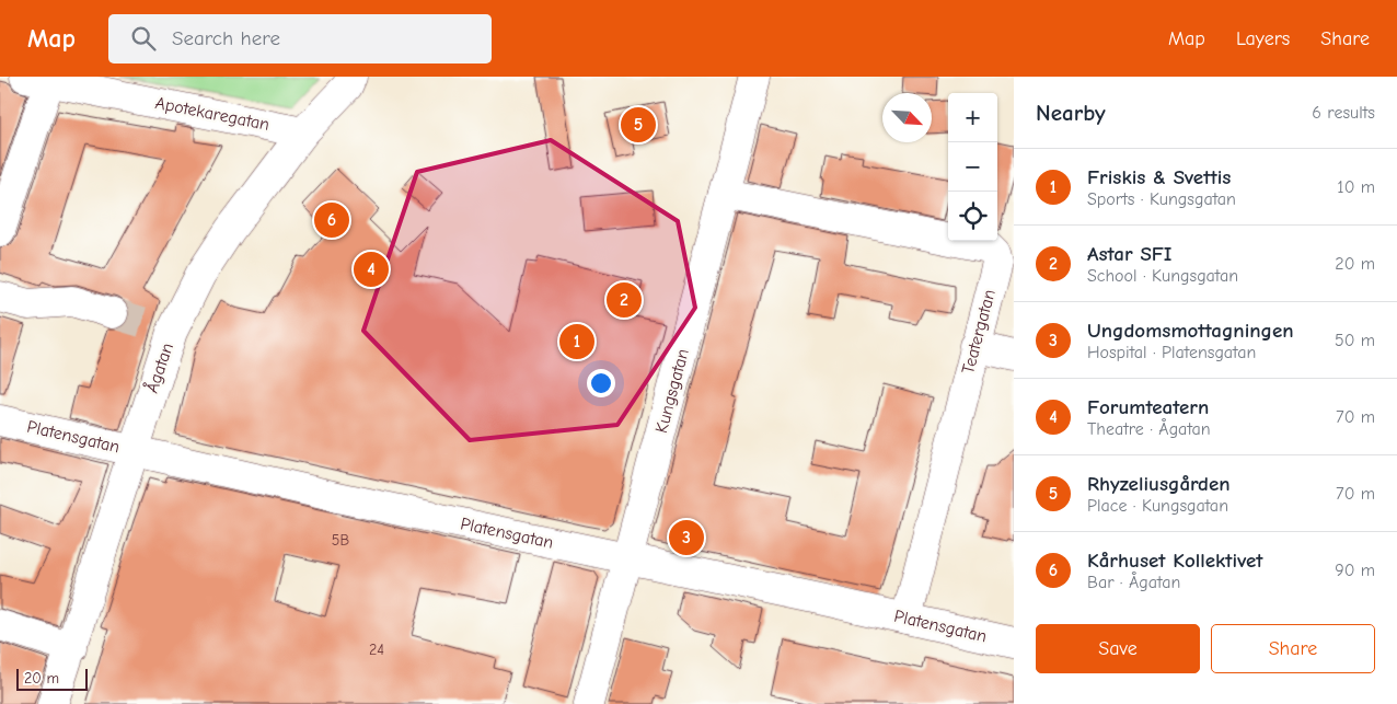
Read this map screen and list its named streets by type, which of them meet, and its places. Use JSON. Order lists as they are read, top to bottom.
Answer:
{
  "streets": {
    "street": [
      "Apotekaregatan",
      "Teatergatan",
      "Ågatan",
      "Kungsgatan",
      "Platensgatan"
    ]
  },
  "crossings": [
    ["Apotekaregatan", "Ågatan"],
    ["Teatergatan", "Kungsgatan"],
    ["Teatergatan", "Platensgatan"],
    ["Ågatan", "Platensgatan"],
    ["Kungsgatan", "Platensgatan"]
  ],
  "house_numbers": ["5B", "24"],
  "scale_bar": "20 m",
  "north": "bottom right",
  "page": {
    "header": "Map",
    "search": "Search here",
    "nav": ["Map", "Layers", "Share"],
    "heading": ["Nearby", "6 results"],
    "map_buttons": ["+", "−"],
    "pins": [
      "5",
      "6",
      "4",
      "2",
      "1",
      "3"
    ],
    "list": [
      {
        "mark": "1",
        "name": "Friskis & Svettis",
        "note": "Sports · Kungsgatan",
        "value": "10 m"
      },
      {
        "mark": "2",
        "name": "Astar SFI",
        "note": "School · Kungsgatan",
        "value": "20 m"
      },
      {
        "mark": "3",
        "name": "Ungdomsmottagningen",
        "note": "Hospital · Platensgatan",
        "value": "50 m"
      },
      {
        "mark": "4",
        "name": "Forumteatern",
        "note": "Theatre · Ågatan",
        "value": "70 m"
      },
      {
        "mark": "5",
        "name": "Rhyzeliusgården",
        "note": "Place · Kungsgatan",
        "value": "70 m"
      },
      {
        "mark": "6",
        "name": "Kårhuset Kollektivet",
        "note": "Bar · Ågatan",
        "value": "90 m"
      }
    ],
    "buttons": ["Save", "Share"],
    "scale": "20 m"
  }
}
